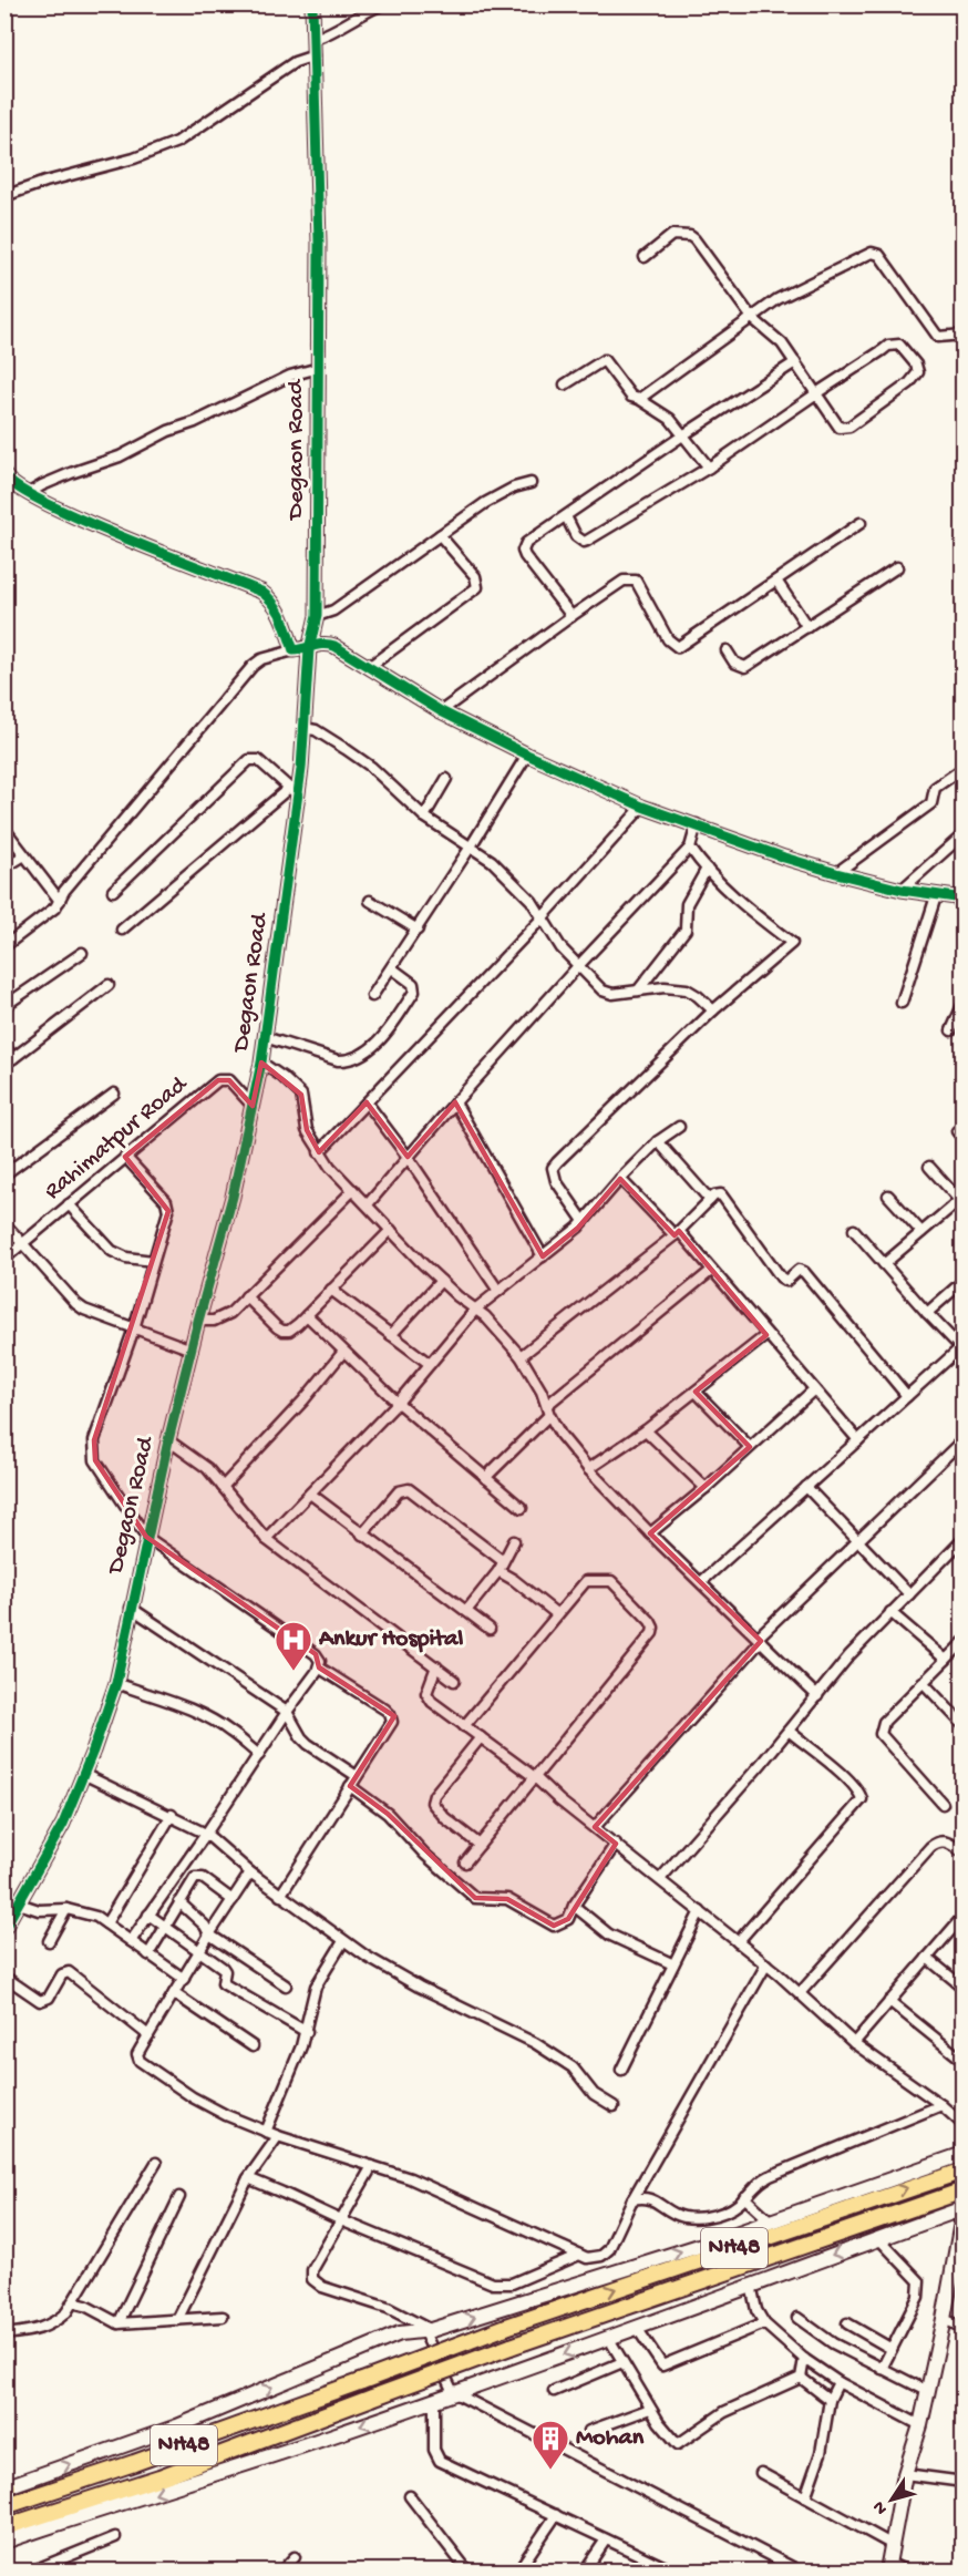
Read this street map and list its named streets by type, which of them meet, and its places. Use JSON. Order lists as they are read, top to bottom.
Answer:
{
  "streets": {
    "highway": ["NH48"],
    "street": ["Degaon Road", "Rahimatpur Road"]
  },
  "crossings": [
    ["Degaon Road", "Rahimatpur Road"]
  ],
  "places": {
    "hospital": ["Ankur Hospital"],
    "building": ["Mohan"]
  },
  "north": "bottom left"
}
